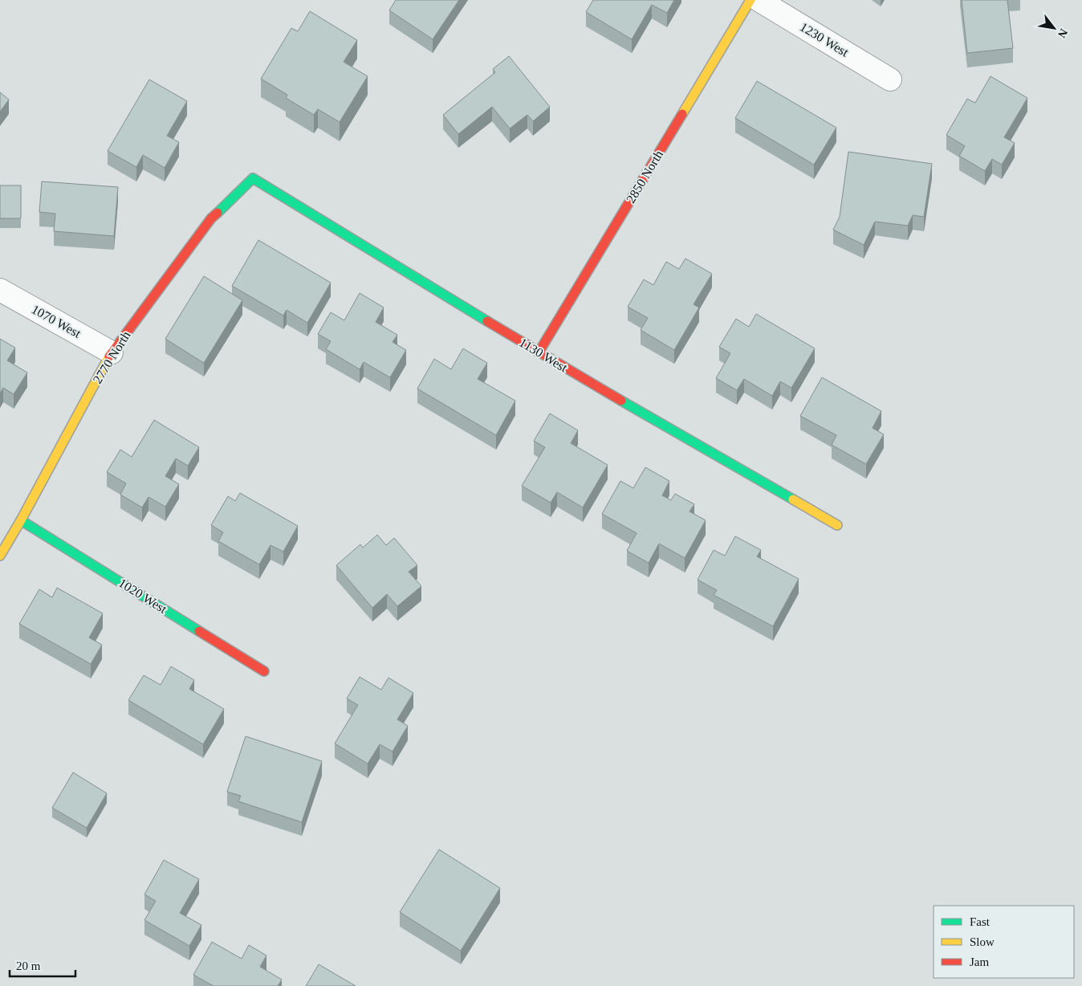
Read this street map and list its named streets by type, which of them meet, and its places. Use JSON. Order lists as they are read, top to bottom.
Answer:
{
  "streets": {
    "street": [
      "1230 West",
      "2850 North",
      "1070 West",
      "1130 West",
      "2770 North",
      "1020 West"
    ]
  },
  "crossings": [
    ["2850 North", "1130 West"],
    ["1070 West", "2770 North"],
    ["1130 West", "2770 North"],
    ["2770 North", "1020 West"]
  ],
  "legend": ["Fast", "Slow", "Jam"],
  "scale_bar": "20 m",
  "north": "bottom right"
}
